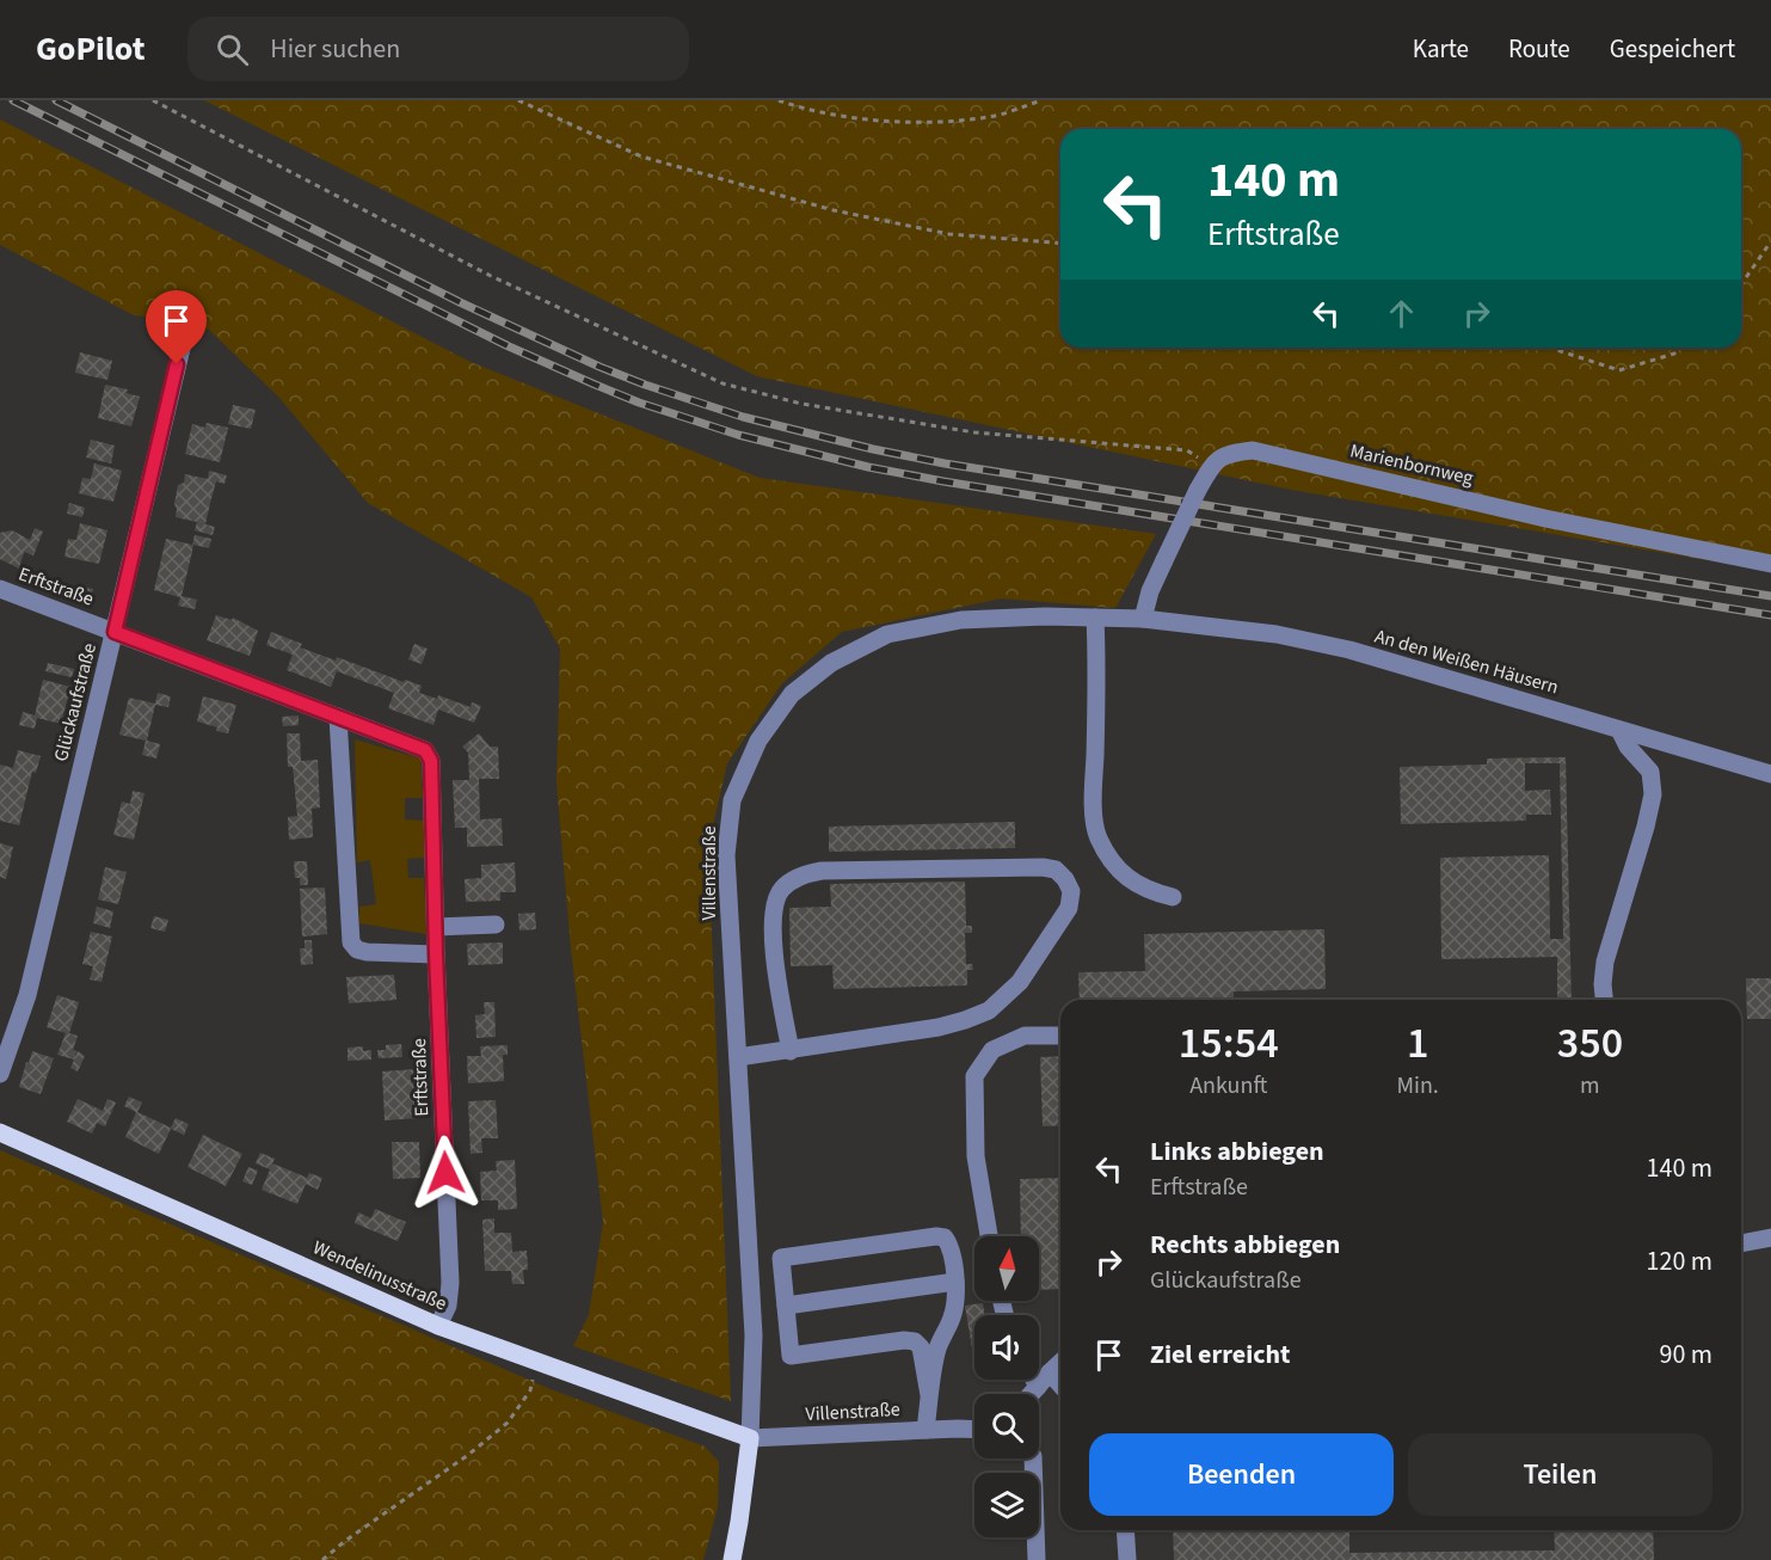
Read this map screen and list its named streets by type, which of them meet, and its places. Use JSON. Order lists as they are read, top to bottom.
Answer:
{
  "streets": {
    "main road": ["Villenstraße", "Wendelinusstraße"],
    "street": [
      "Marienbornweg",
      "Erftstraße",
      "An den Weißen Häusern",
      "Glückaufstraße"
    ]
  },
  "crossings": [
    ["Erftstraße", "Glückaufstraße"],
    ["Erftstraße", "Wendelinusstraße"],
    ["An den Weißen Häusern", "Villenstraße"],
    ["Villenstraße", "Wendelinusstraße"]
  ],
  "north": "top",
  "page": {
    "header": "GoPilot",
    "search": "Hier suchen",
    "nav": ["Karte", "Route", "Gespeichert"],
    "turn": ["140 m", "Erftstraße"],
    "eta": [
      "15:54",
      "Ankunft",
      "1",
      "Min.",
      "350",
      "m"
    ],
    "list": [
      {
        "name": "Links abbiegen",
        "note": "Erftstraße",
        "value": "140 m"
      },
      {
        "name": "Rechts abbiegen",
        "note": "Glückaufstraße",
        "value": "120 m"
      },
      {
        "name": "Ziel erreicht",
        "value": "90 m"
      }
    ],
    "buttons": ["Beenden", "Teilen"]
  }
}
